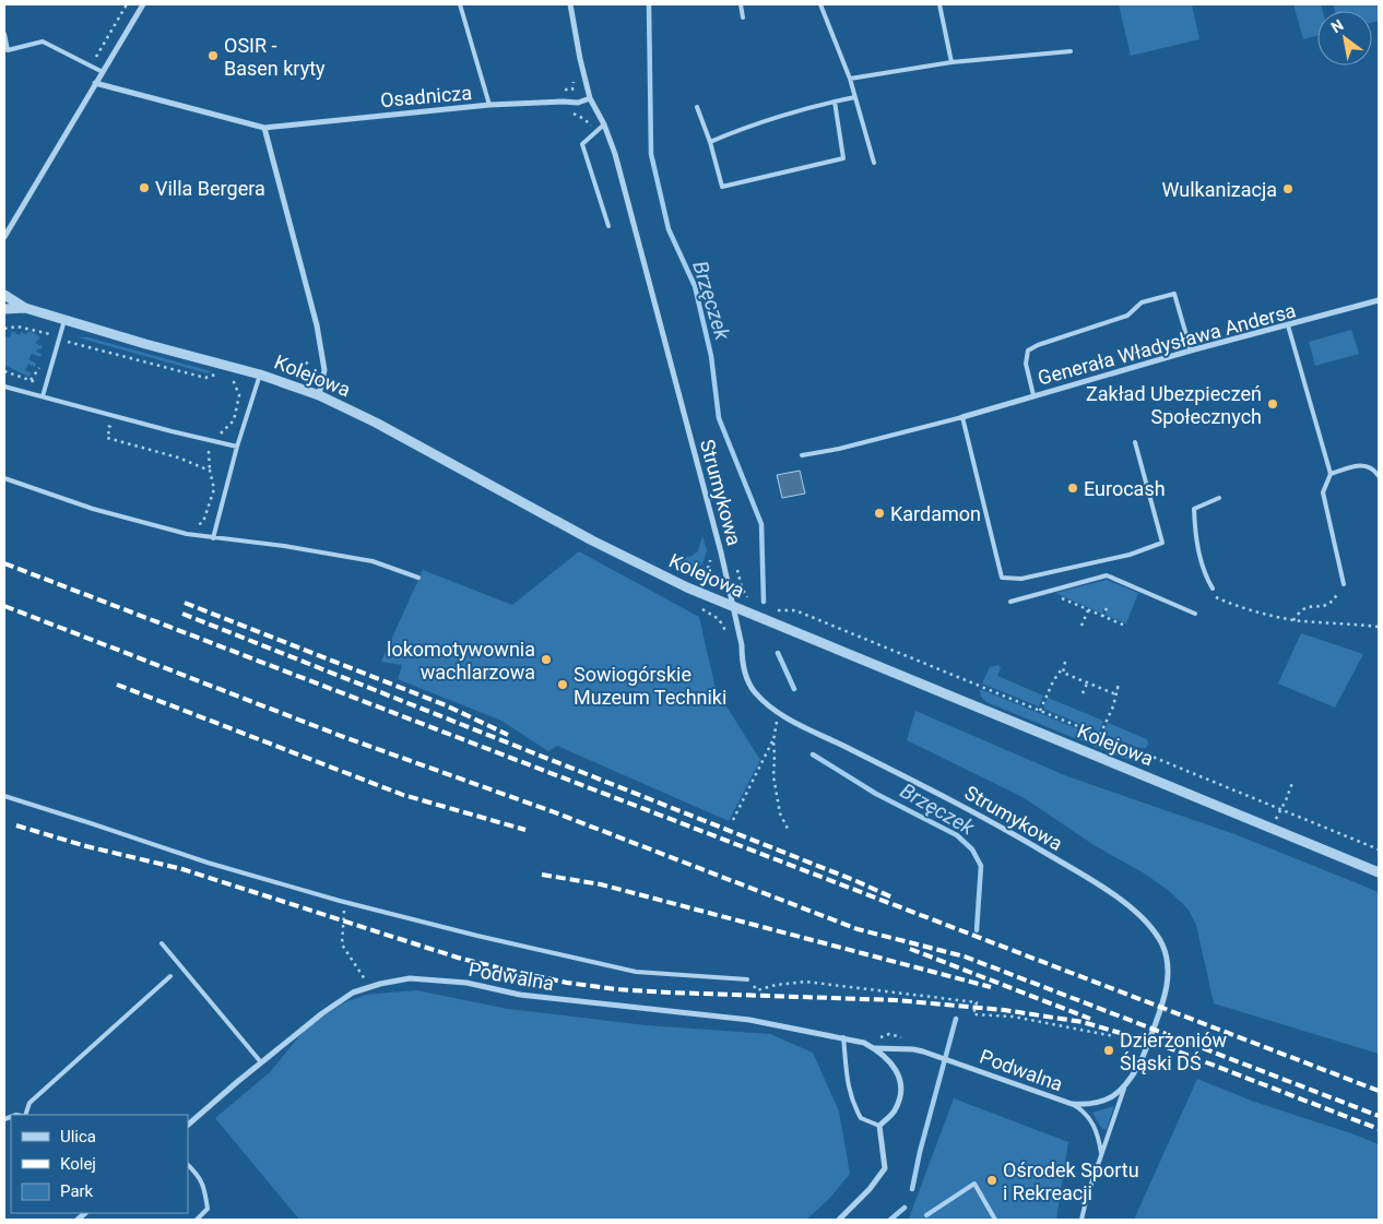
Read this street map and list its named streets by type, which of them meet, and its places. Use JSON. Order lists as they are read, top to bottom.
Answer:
{
  "streets": {
    "street": [
      "Osadnicza",
      "Generała Władysława Andersa",
      "Kolejowa",
      "Strumykowa",
      "Podwalna"
    ]
  },
  "crossings": [
    ["Osadnicza", "Strumykowa"],
    ["Kolejowa", "Strumykowa"],
    ["Strumykowa", "Podwalna"]
  ],
  "water": ["Brzęczek"],
  "places": [
    "OSIR - Basen kryty",
    "Villa Bergera",
    "Wulkanizacja",
    "Zakład Ubezpieczeń Społecznych",
    "Eurocash",
    "Kardamon",
    "lokomotywownia wachlarzowa",
    "Sowiogórskie Muzeum Techniki",
    "Dzierżoniów Śląski DŚ",
    "Ośrodek Sportu i Rekreacji"
  ],
  "legend": ["Ulica", "Kolej", "Park"],
  "north": "top left"
}
